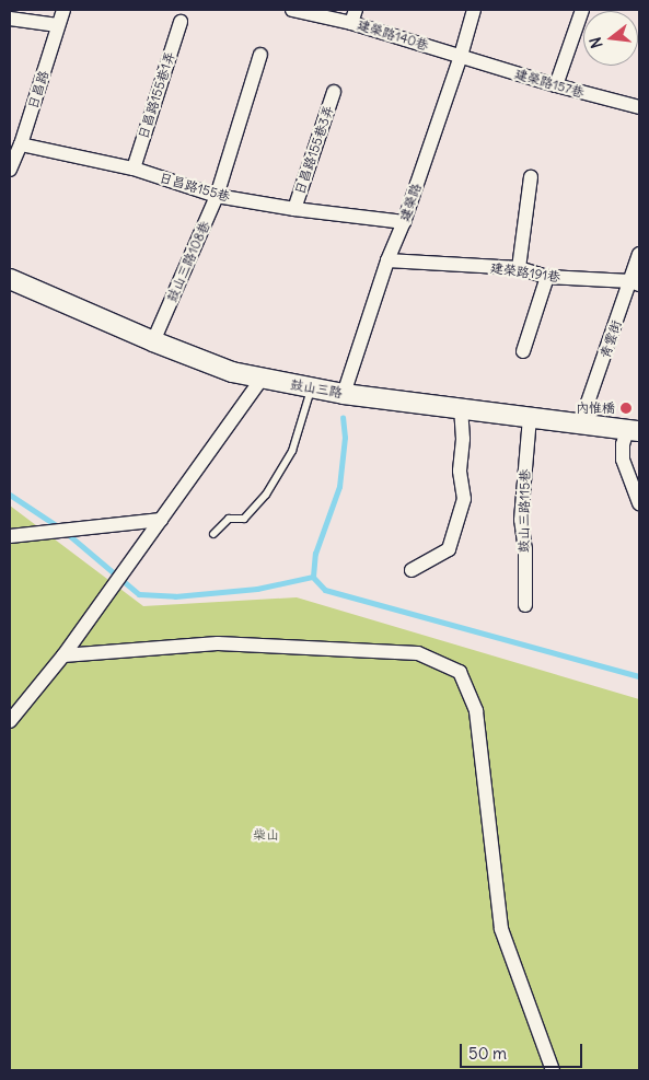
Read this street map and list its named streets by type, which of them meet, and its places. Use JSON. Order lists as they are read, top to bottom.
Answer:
{
  "streets": {
    "street": [
      "建榮路140巷",
      "建榮路157巷",
      "日昌路",
      "日昌路155巷1弄",
      "日昌路155巷3弄",
      "日昌路155巷",
      "建榮路",
      "鼓山三路108巷",
      "建榮路191巷",
      "青雲街",
      "鼓山三路",
      "鼓山三路115巷"
    ]
  },
  "crossings": [
    ["建榮路140巷", "建榮路157巷"],
    ["建榮路140巷", "建榮路"],
    ["建榮路157巷", "建榮路"],
    ["日昌路", "日昌路155巷"],
    ["日昌路155巷1弄", "日昌路155巷"],
    ["日昌路155巷3弄", "日昌路155巷"],
    ["日昌路155巷", "建榮路"],
    ["日昌路155巷", "鼓山三路108巷"],
    ["建榮路", "建榮路191巷"],
    ["建榮路", "鼓山三路"],
    ["鼓山三路108巷", "鼓山三路"],
    ["建榮路191巷", "青雲街"],
    ["青雲街", "鼓山三路"],
    ["鼓山三路", "鼓山三路115巷"]
  ],
  "parks": ["柴山"],
  "places": ["內惟橋"],
  "scale_bar": "50 m",
  "north": "left"
}
